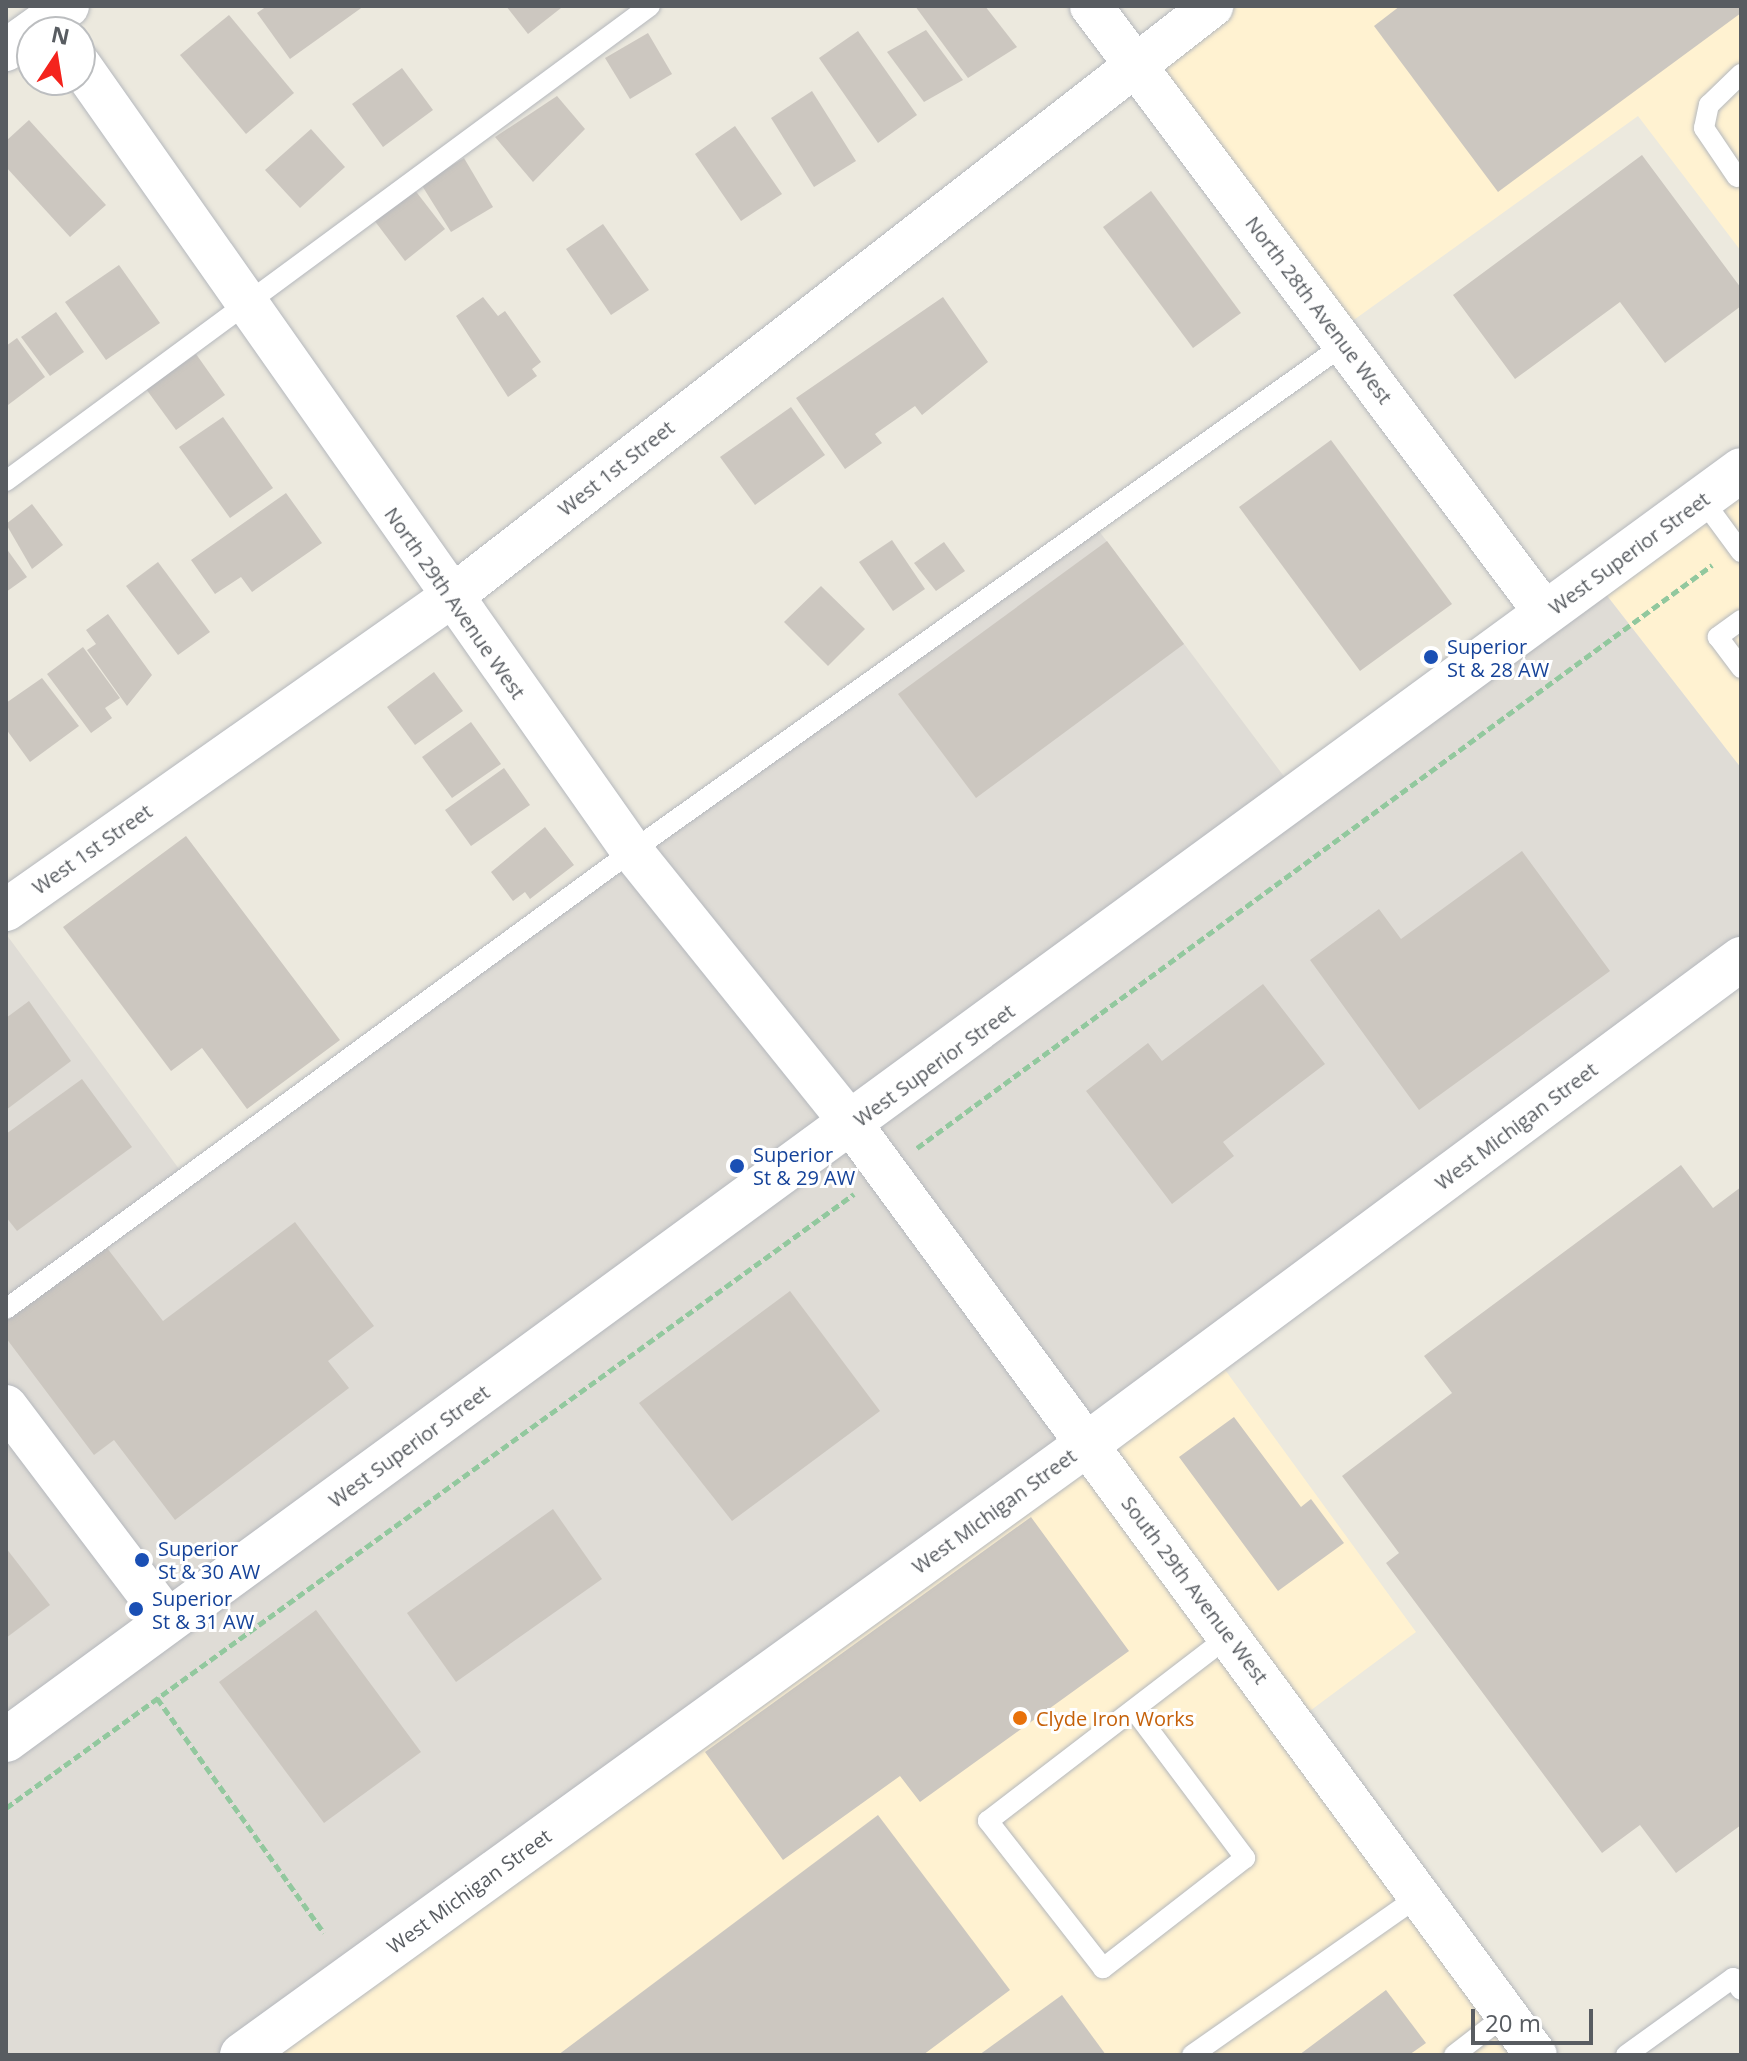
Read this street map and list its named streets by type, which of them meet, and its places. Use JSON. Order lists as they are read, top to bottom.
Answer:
{
  "streets": {
    "street": [
      "North 28th Avenue West",
      "West 1st Street",
      "West Superior Street",
      "North 29th Avenue West",
      "West Michigan Street",
      "South 29th Avenue West"
    ]
  },
  "crossings": [
    ["North 28th Avenue West", "West 1st Street"],
    ["North 28th Avenue West", "West Superior Street"],
    ["West 1st Street", "North 29th Avenue West"],
    ["West Superior Street", "North 29th Avenue West"],
    ["West Superior Street", "South 29th Avenue West"],
    ["North 29th Avenue West", "South 29th Avenue West"],
    ["West Michigan Street", "South 29th Avenue West"]
  ],
  "places": [
    "Superior St & 28 AW",
    "Superior St & 29 AW",
    "Superior St & 30 AW",
    "Superior St & 31 AW",
    "Clyde Iron Works"
  ],
  "scale_bar": "20 m",
  "north": "top"
}
